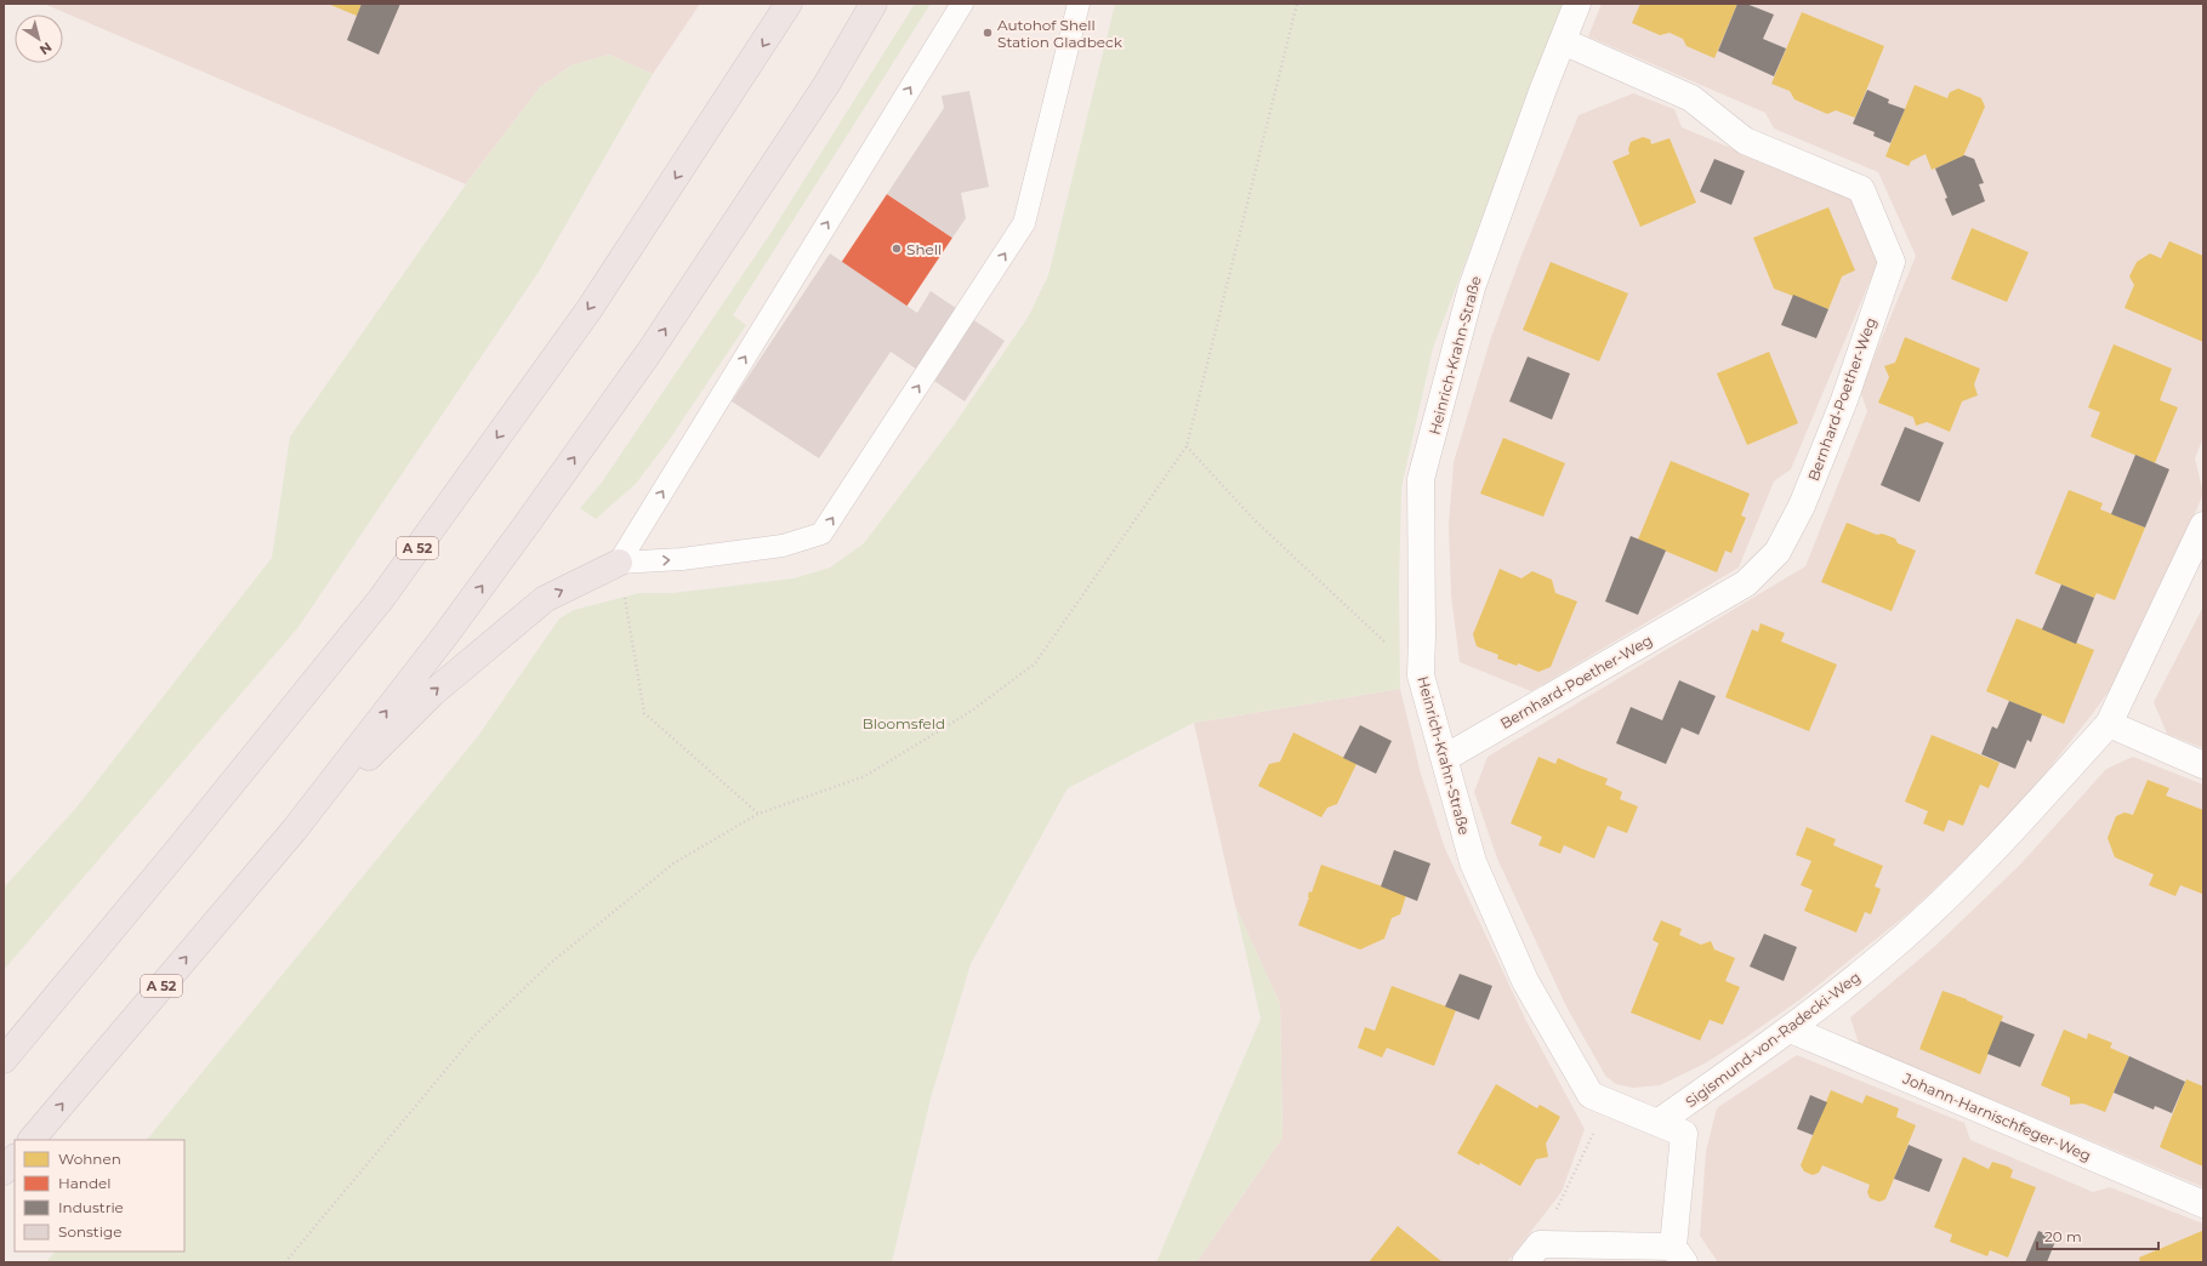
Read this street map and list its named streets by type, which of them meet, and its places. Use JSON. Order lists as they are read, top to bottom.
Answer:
{
  "streets": {
    "highway": ["A 52"],
    "street": [
      "Heinrich-Krahn-Straße",
      "Bernhard-Poether-Weg",
      "Sigismund-von-Radecki-Weg",
      "Johann-Harnischfeger-Weg"
    ]
  },
  "crossings": [
    ["Heinrich-Krahn-Straße", "Bernhard-Poether-Weg"],
    ["Heinrich-Krahn-Straße", "Sigismund-von-Radecki-Weg"],
    ["Sigismund-von-Radecki-Weg", "Johann-Harnischfeger-Weg"]
  ],
  "parks": ["Bloomsfeld"],
  "places": ["Autohof Shell Station Gladbeck", "Shell"],
  "legend": [
    "Wohnen",
    "Handel",
    "Industrie",
    "Sonstige"
  ],
  "scale_bar": "20 m",
  "north": "bottom right"
}
